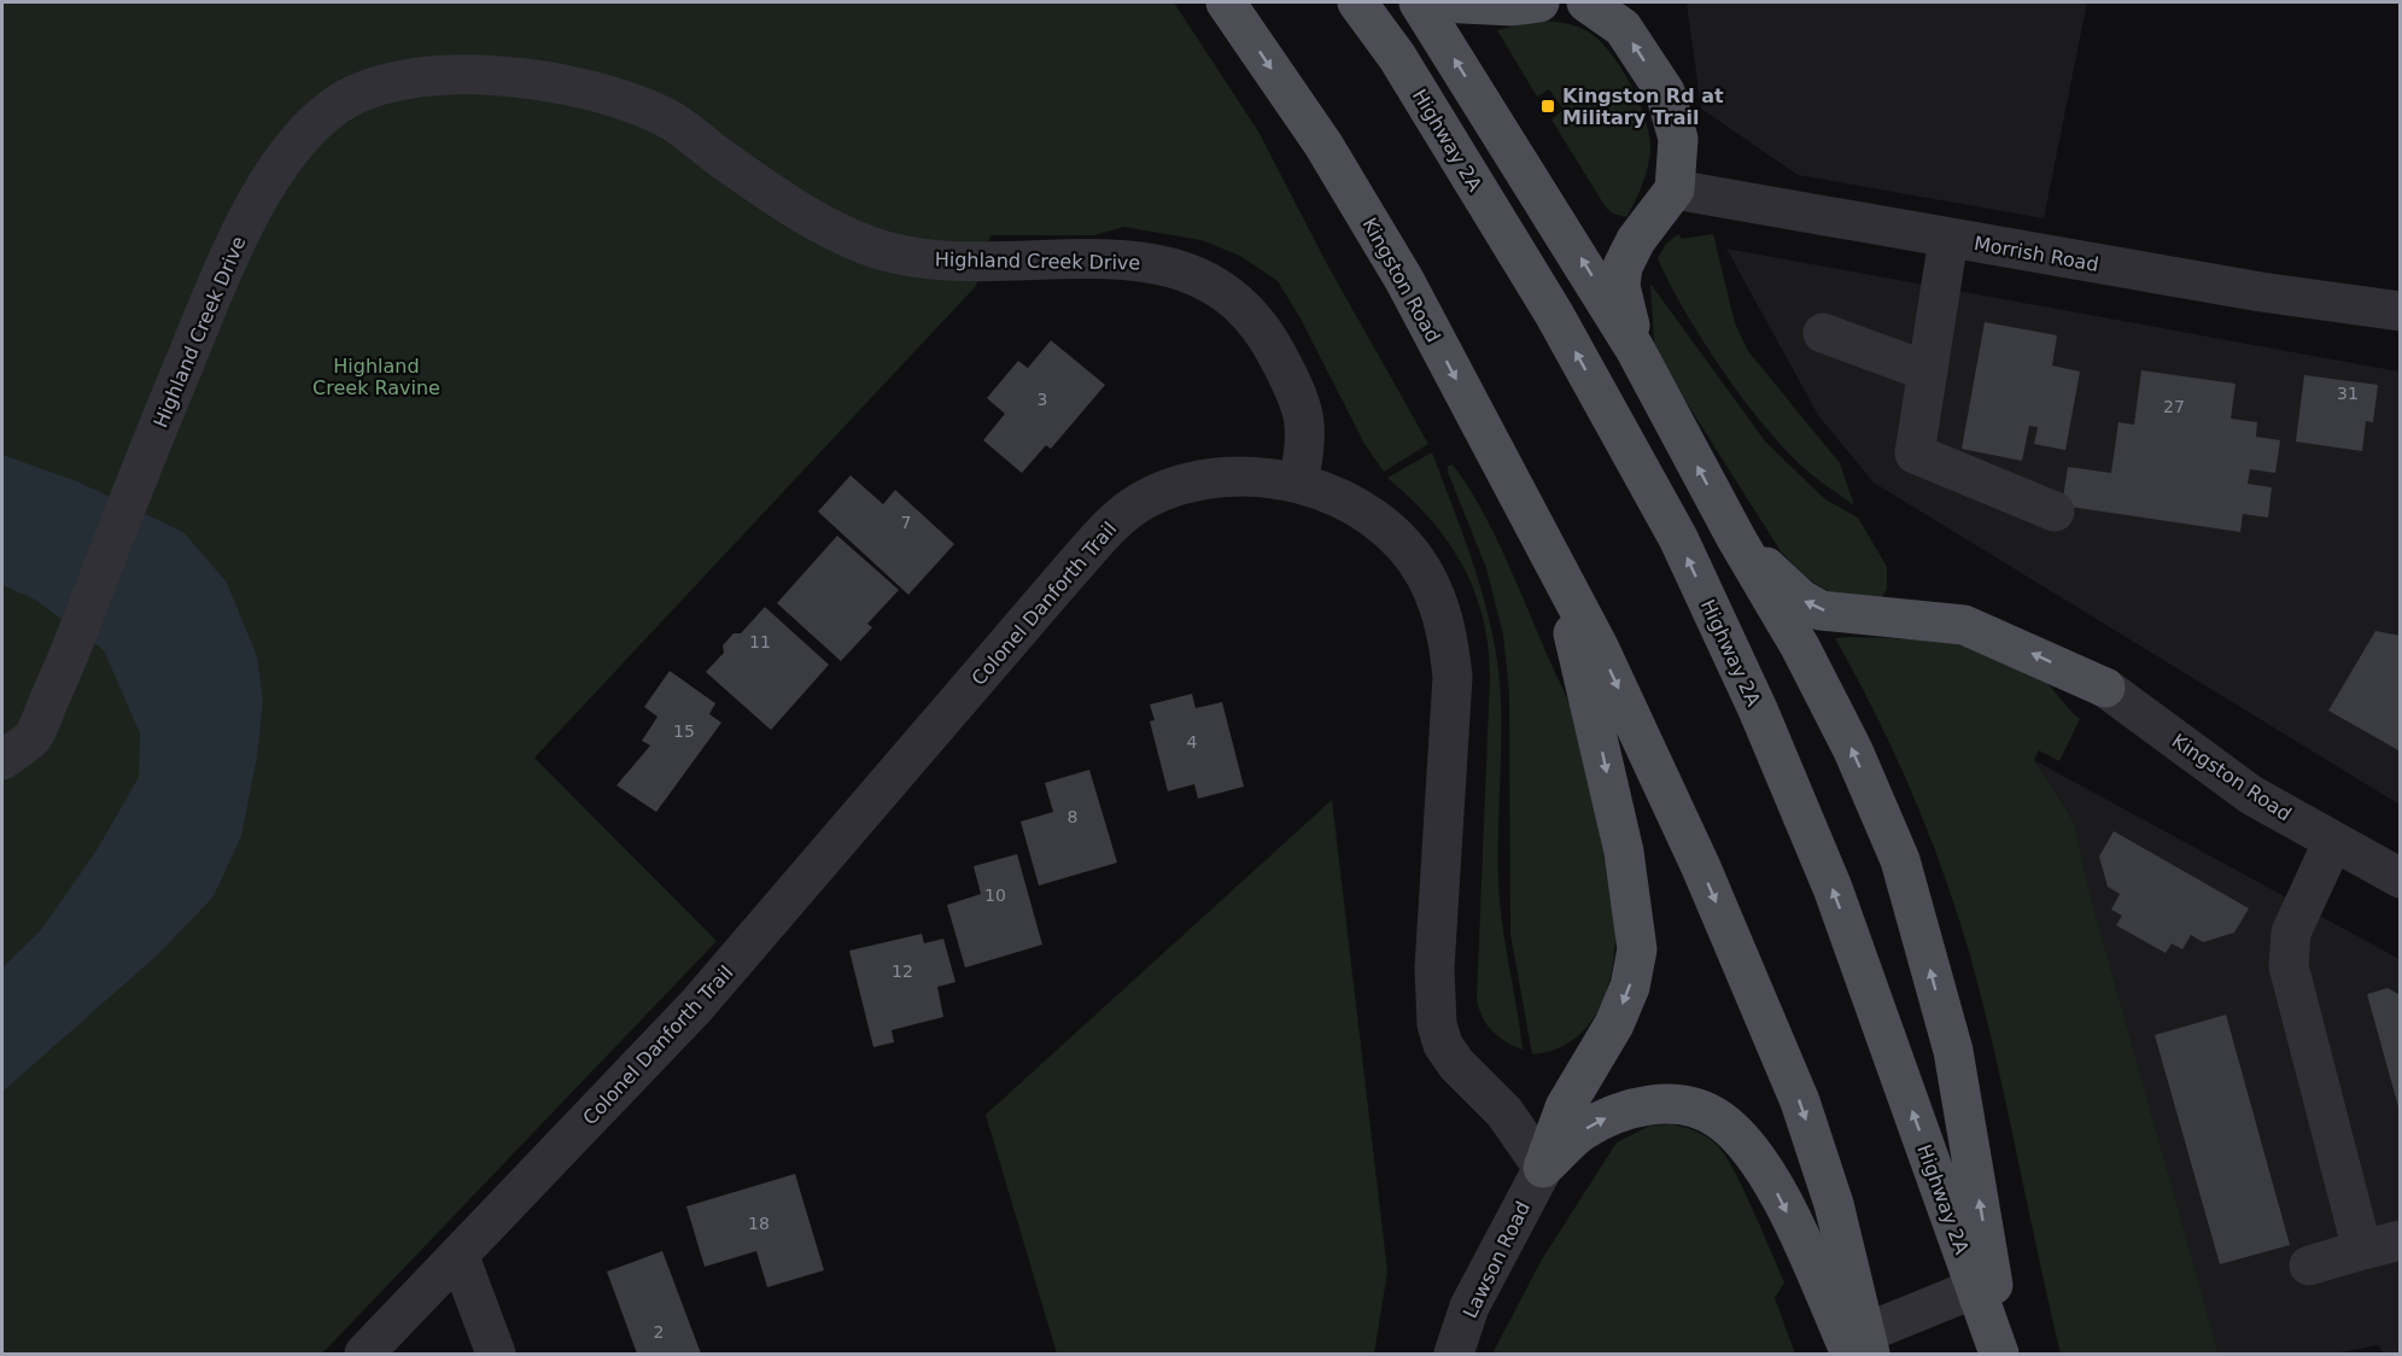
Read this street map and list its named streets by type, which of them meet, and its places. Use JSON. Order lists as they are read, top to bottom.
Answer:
{
  "streets": {
    "main road": ["Highway 2A", "Kingston Road"],
    "street": [
      "Morrish Road",
      "Highland Creek Drive",
      "Colonel Danforth Trail",
      "Lawson Road"
    ]
  },
  "crossings": [
    ["Highland Creek Drive", "Colonel Danforth Trail"],
    ["Colonel Danforth Trail", "Lawson Road"]
  ],
  "parks": ["Highland Creek Ravine"],
  "places": {
    "transit": ["Kingston Rd at Military Trail"]
  },
  "house_numbers": [
    "31",
    "3",
    "27",
    "7",
    "11",
    "15",
    "4",
    "8",
    "10",
    "12",
    "18",
    "2"
  ]
}
